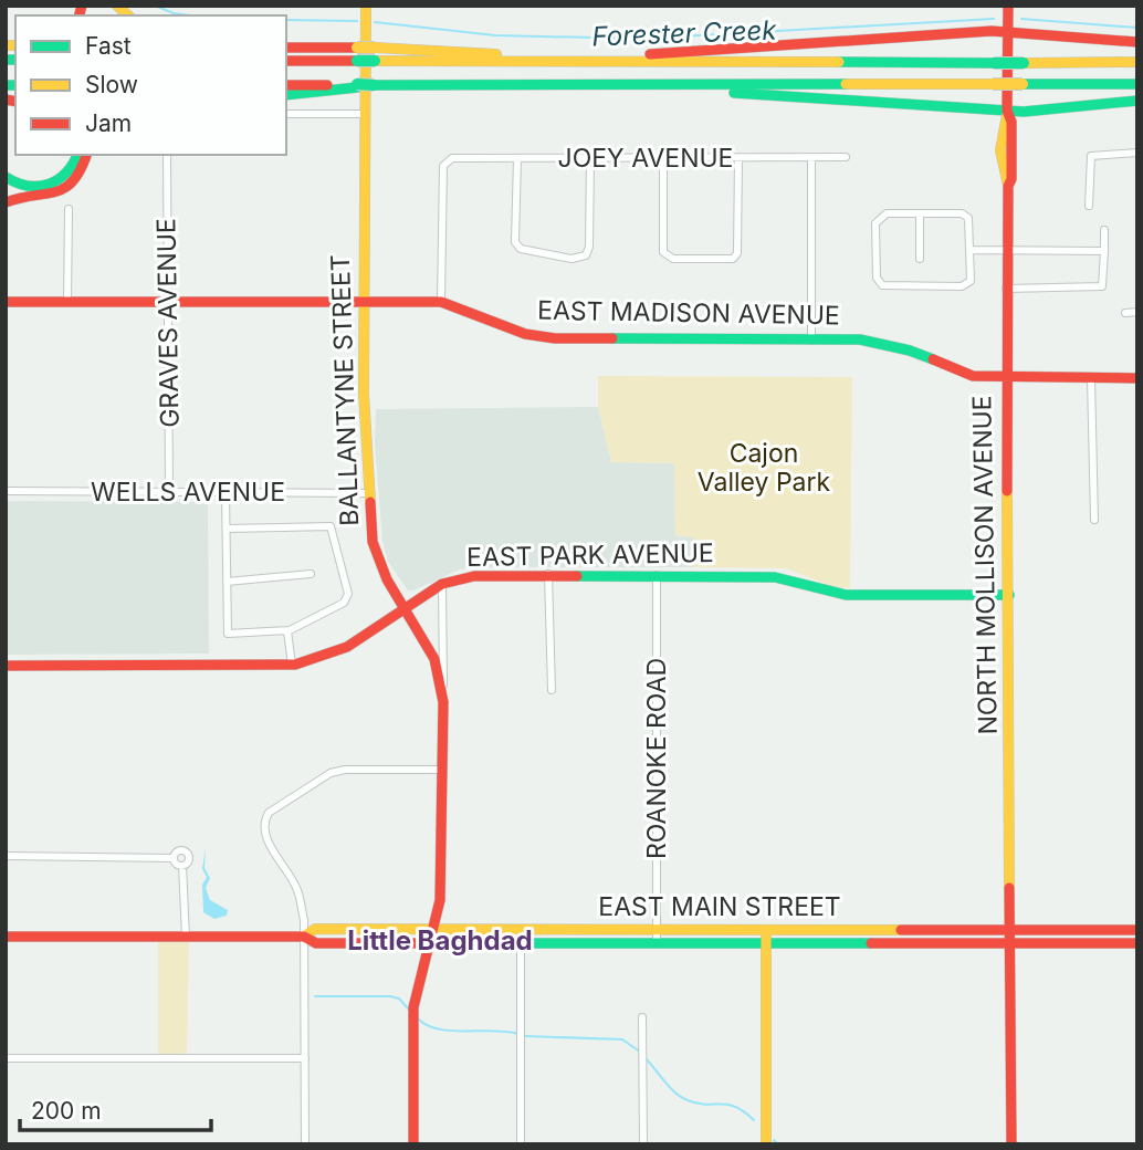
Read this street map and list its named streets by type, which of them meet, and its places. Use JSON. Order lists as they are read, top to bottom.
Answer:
{
  "streets": {
    "main road": [
      "EAST MADISON AVENUE",
      "BALLANTYNE STREET",
      "EAST PARK AVENUE",
      "NORTH MOLLISON AVENUE",
      "EAST MAIN STREET"
    ],
    "street": [
      "JOEY AVENUE",
      "GRAVES AVENUE",
      "WELLS AVENUE",
      "ROANOKE ROAD"
    ]
  },
  "crossings": [
    ["JOEY AVENUE", "EAST MADISON AVENUE"],
    ["EAST MADISON AVENUE", "GRAVES AVENUE"],
    ["EAST MADISON AVENUE", "BALLANTYNE STREET"],
    ["EAST MADISON AVENUE", "NORTH MOLLISON AVENUE"],
    ["GRAVES AVENUE", "WELLS AVENUE"],
    ["BALLANTYNE STREET", "WELLS AVENUE"],
    ["BALLANTYNE STREET", "EAST PARK AVENUE"],
    ["BALLANTYNE STREET", "EAST MAIN STREET"],
    ["EAST PARK AVENUE", "NORTH MOLLISON AVENUE"],
    ["EAST PARK AVENUE", "ROANOKE ROAD"],
    ["NORTH MOLLISON AVENUE", "EAST MAIN STREET"],
    ["ROANOKE ROAD", "EAST MAIN STREET"]
  ],
  "districts": ["Little Baghdad"],
  "water": ["Forester Creek"],
  "parks": ["Cajon Valley Park"],
  "legend": ["Fast", "Slow", "Jam"],
  "scale_bar": "200 m"
}
